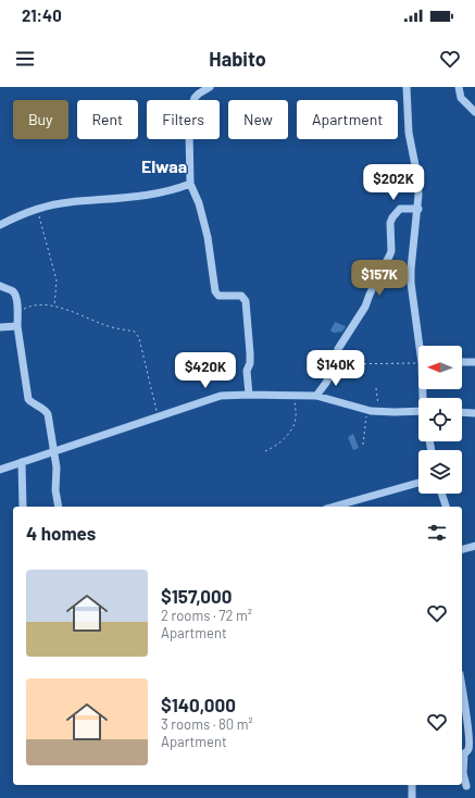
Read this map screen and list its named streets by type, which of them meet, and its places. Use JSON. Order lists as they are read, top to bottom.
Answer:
{
  "districts": ["Elwaa"],
  "north": "left",
  "page": {
    "status": "21:40",
    "header": "Habito",
    "chip": [
      "Buy",
      "Rent",
      "Filters",
      "New",
      "Apartment"
    ],
    "price": [
      "$202K",
      "$157K",
      "$140K",
      "$420K"
    ],
    "heading": "4 homes",
    "list": [
      {
        "name": "$157,000",
        "note": "2 rooms · 72 m² · Apartment"
      },
      {
        "name": "$140,000",
        "note": "3 rooms · 80 m² · Apartment"
      }
    ]
  }
}
